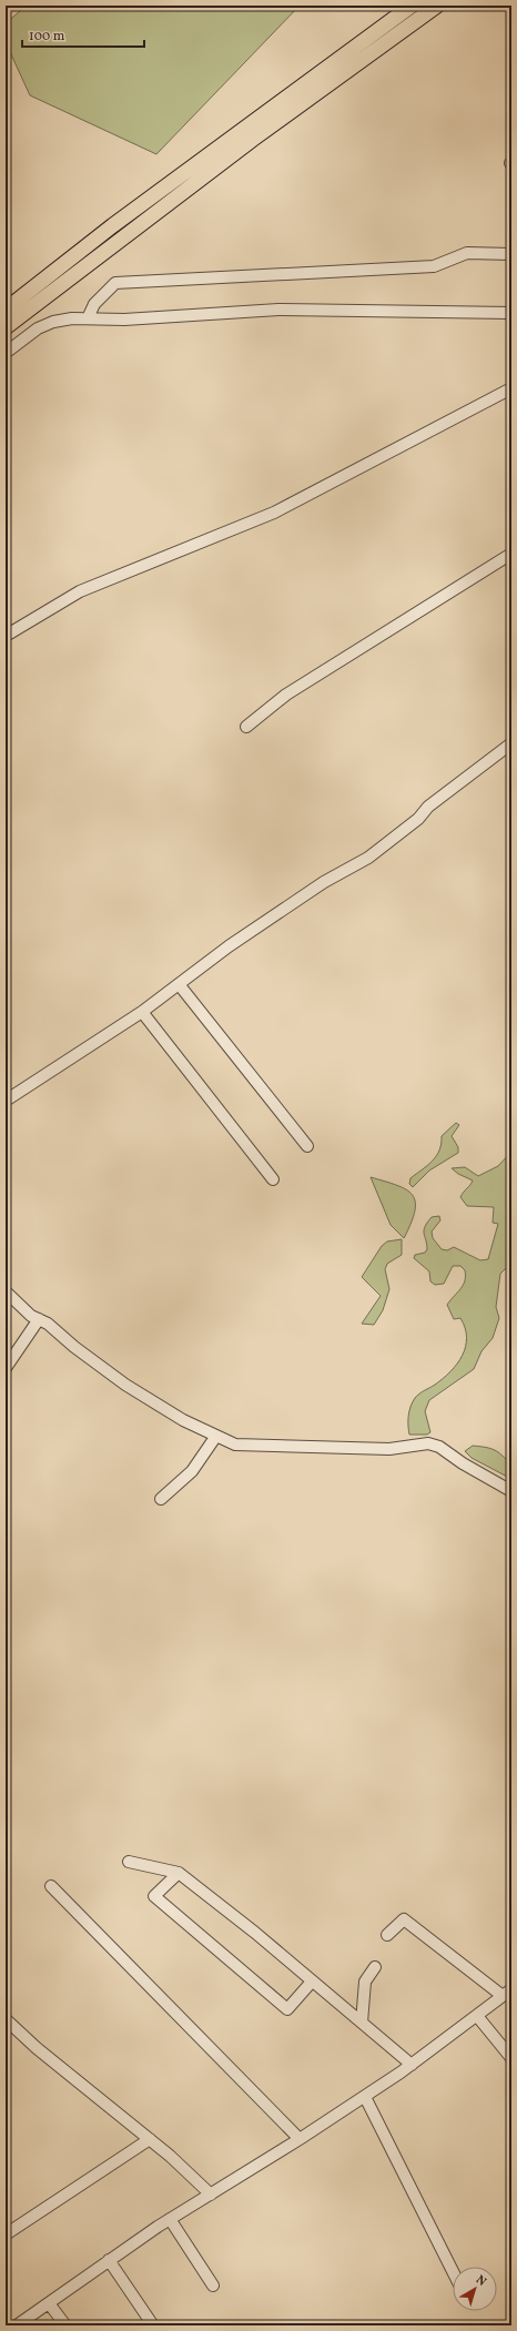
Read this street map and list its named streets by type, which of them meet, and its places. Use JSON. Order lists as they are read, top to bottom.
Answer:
{
  "scale_bar": "100 m",
  "north": "top right"
}
